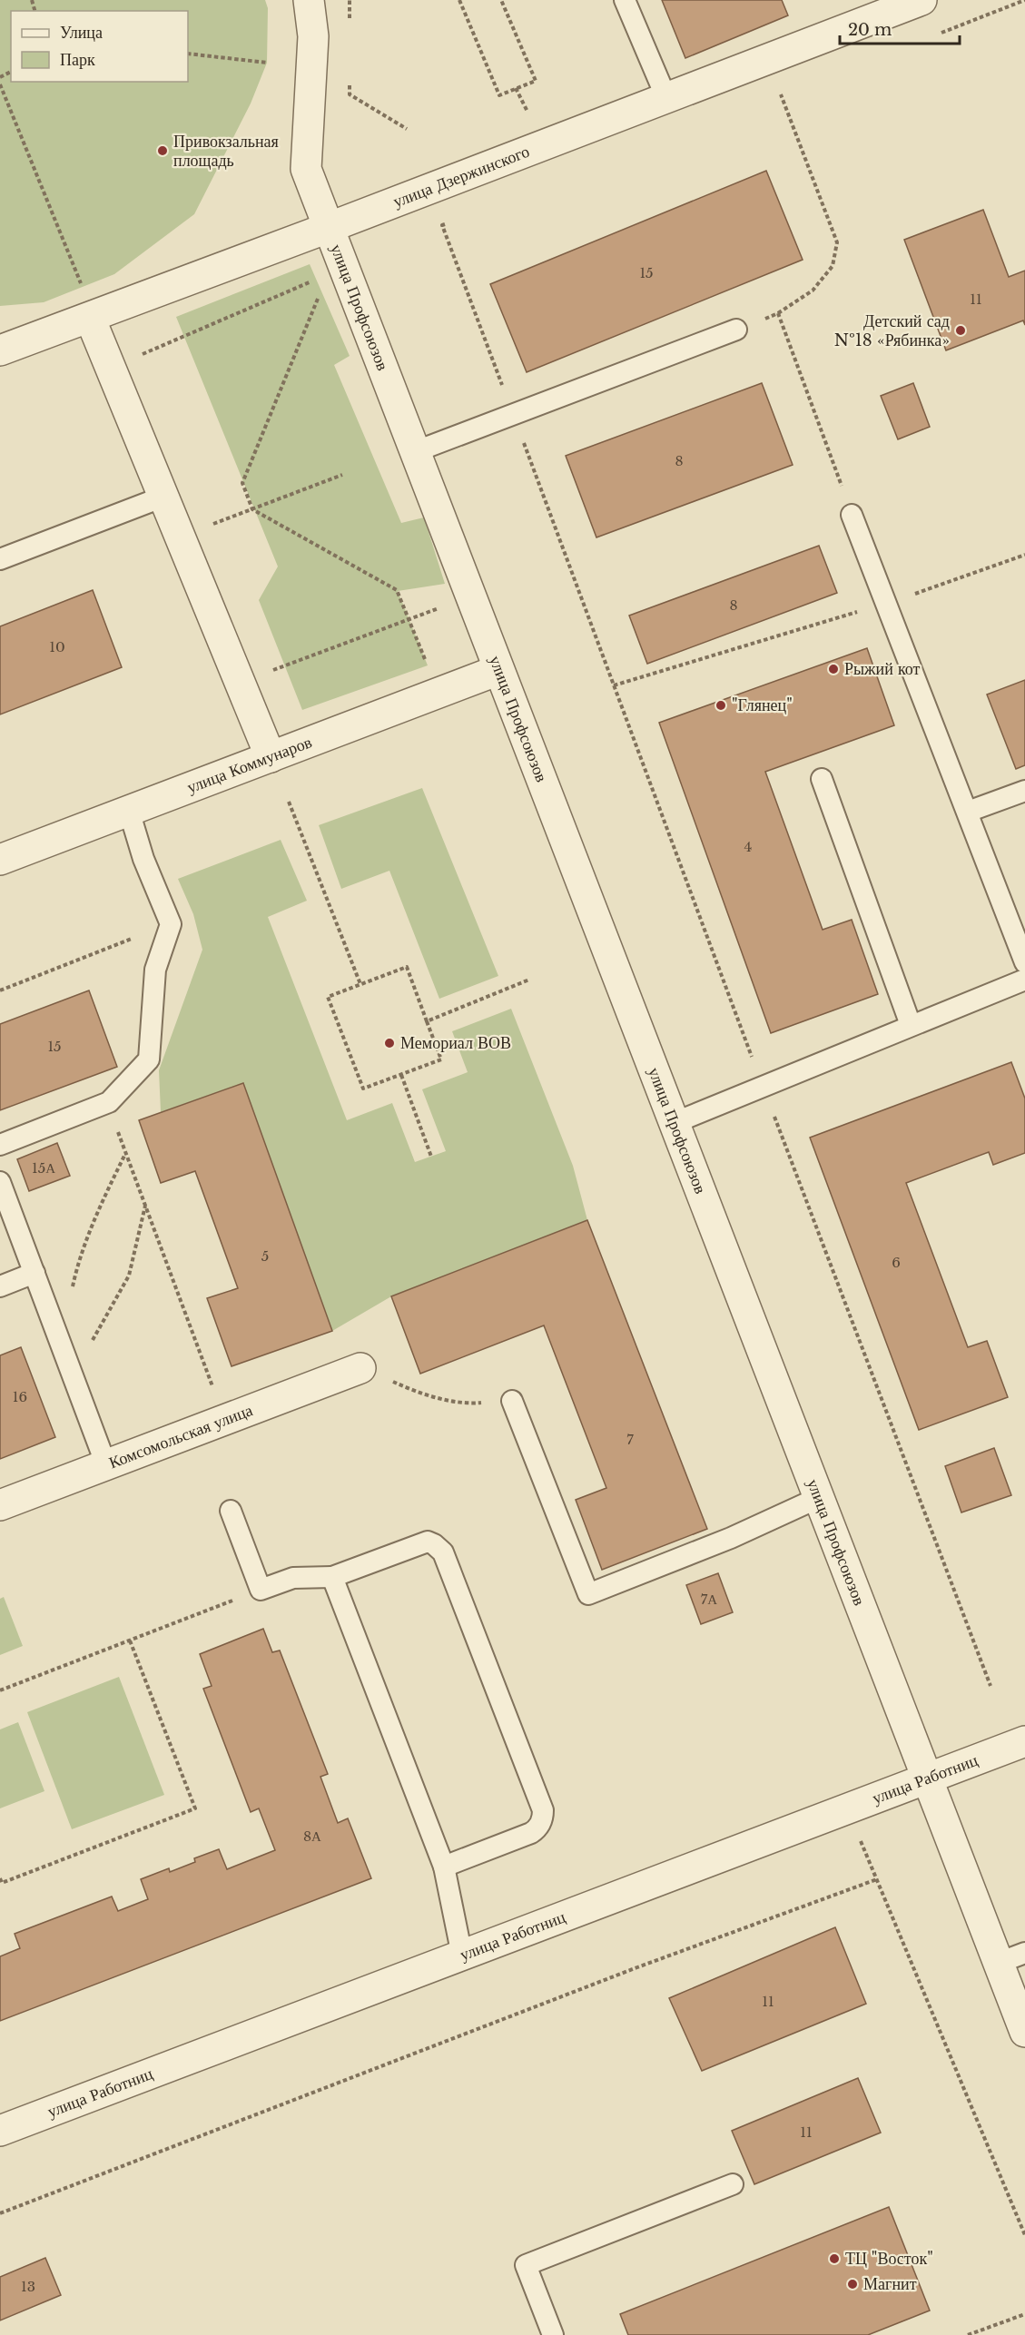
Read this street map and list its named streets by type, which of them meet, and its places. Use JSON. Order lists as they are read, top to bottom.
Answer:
{
  "streets": {
    "street": [
      "улица Дзержинского",
      "улица Профсоюзов",
      "улица Коммунаров",
      "Комсомольская улица",
      "улица Работниц"
    ]
  },
  "crossings": [
    ["улица Дзержинского", "улица Профсоюзов"],
    ["улица Профсоюзов", "улица Коммунаров"],
    ["улица Профсоюзов", "улица Работниц"]
  ],
  "places": [
    "Привокзальная площадь",
    "Детский сад №18 «Рябинка»",
    "Рыжий кот",
    "\"Глянец\"",
    "Мемориал ВОВ",
    "ТЦ \"Восток\"",
    "Магнит"
  ],
  "house_numbers": [
    "15",
    "11",
    "8",
    "8",
    "10",
    "4",
    "15",
    "15А",
    "5",
    "6",
    "16",
    "7",
    "7А",
    "8А",
    "11",
    "11",
    "13"
  ],
  "legend": ["Улица", "Парк"],
  "scale_bar": "20 m"
}
